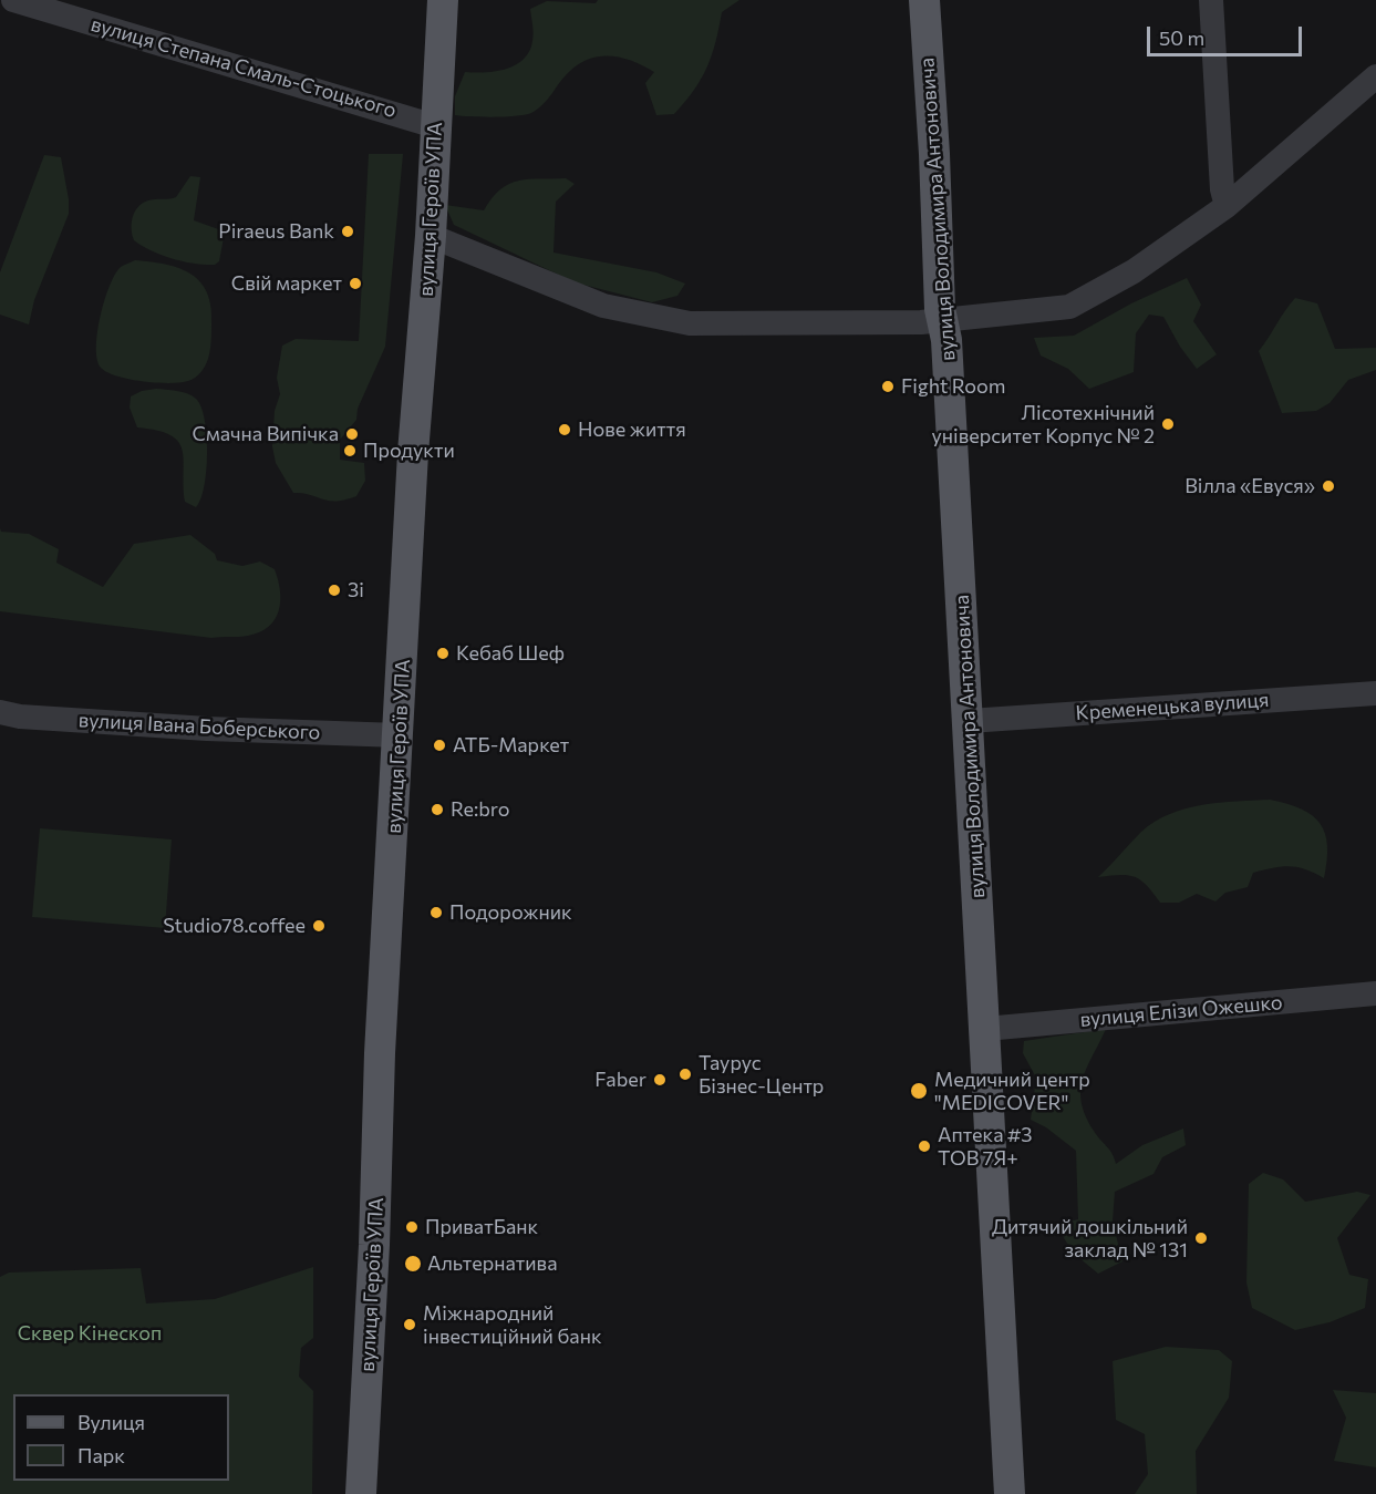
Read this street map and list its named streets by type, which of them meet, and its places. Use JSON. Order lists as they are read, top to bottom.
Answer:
{
  "streets": {
    "main road": ["вулиця Героїв УПА", "вулиця Володимира Антоновича"],
    "street": [
      "вулиця Степана Смаль-Стоцького",
      "Кременецька вулиця",
      "вулиця Івана Боберського",
      "вулиця Елізи Ожешко"
    ]
  },
  "crossings": [
    ["вулиця Степана Смаль-Стоцького", "вулиця Героїв УПА"],
    ["вулиця Героїв УПА", "вулиця Івана Боберського"],
    ["вулиця Володимира Антоновича", "Кременецька вулиця"],
    ["вулиця Володимира Антоновича", "вулиця Елізи Ожешко"]
  ],
  "parks": ["Сквер Кінескоп"],
  "places": [
    "Piraeus Bank",
    "Свій маркет",
    "Fight Room",
    "Лісотехнічний університет Корпус № 2",
    "Нове життя",
    "Смачна Випічка",
    "Продукти",
    "Вілла «Евуся»",
    "3і",
    "Кебаб Шеф",
    "АТБ-Маркет",
    "Re:bro",
    "Подорожник",
    "Studio78.coffee",
    "Таурус Бізнес-Центр",
    "Faber",
    "Медичний центр \"MEDICOVER\"",
    "Аптека #3 ТОВ 7Я+",
    "ПриватБанк",
    "Дитячий дошкільний заклад № 131",
    "Альтернатива",
    "Міжнародний інвестиційний банк"
  ],
  "legend": ["Вулиця", "Парк"],
  "scale_bar": "50 m"
}
